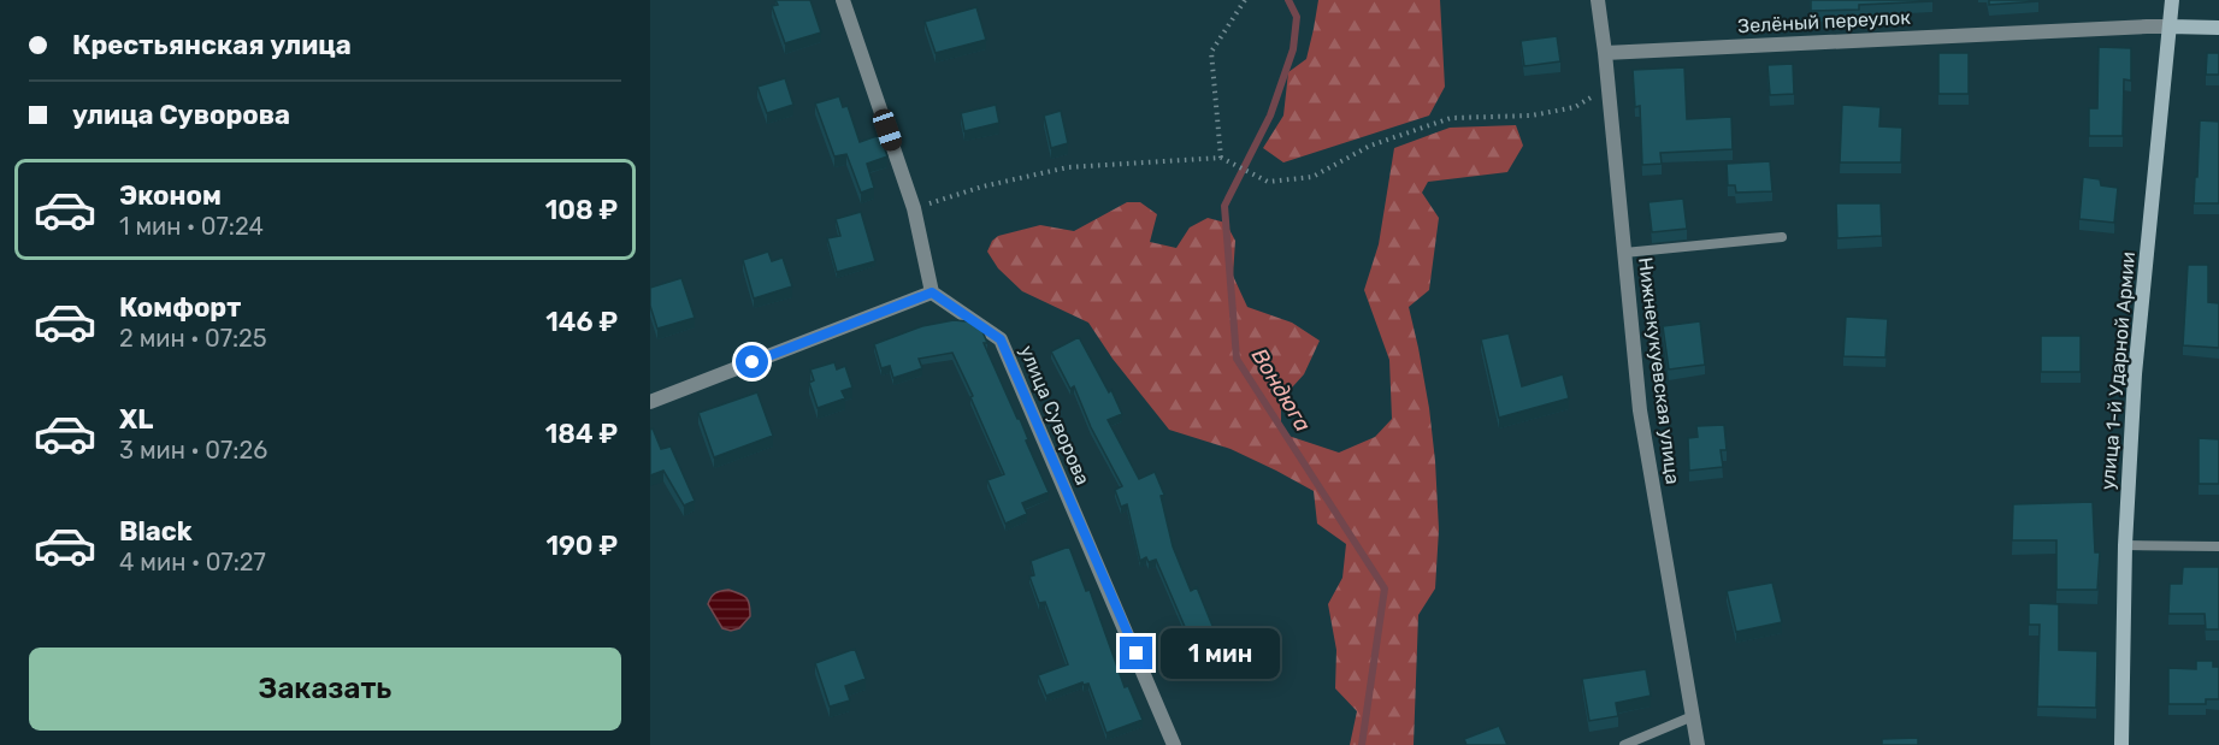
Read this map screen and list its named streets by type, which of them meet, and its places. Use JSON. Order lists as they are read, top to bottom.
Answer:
{
  "streets": {
    "main road": ["Зелёный переулок", "улица 1-й Ударной Армии"],
    "street": ["Нижнекукуевская улица", "улица Суворова"]
  },
  "crossings": [
    ["Зелёный переулок", "Нижнекукуевская улица"],
    ["Зелёный переулок", "улица 1-й Ударной Армии"]
  ],
  "water": ["Вондюга"],
  "page": {
    "banner": ["Крестьянская улица", "улица Суворова"],
    "list": [
      {
        "name": "Эконом",
        "note": "1 мин · 07:24",
        "value": "108 ₽"
      },
      {
        "name": "Комфорт",
        "note": "2 мин · 07:25",
        "value": "146 ₽"
      },
      {
        "name": "XL",
        "note": "3 мин · 07:26",
        "value": "184 ₽"
      },
      {
        "name": "Black",
        "note": "4 мин · 07:27",
        "value": "190 ₽"
      }
    ],
    "bubble": "1 мин",
    "buttons": "Заказать"
  }
}
